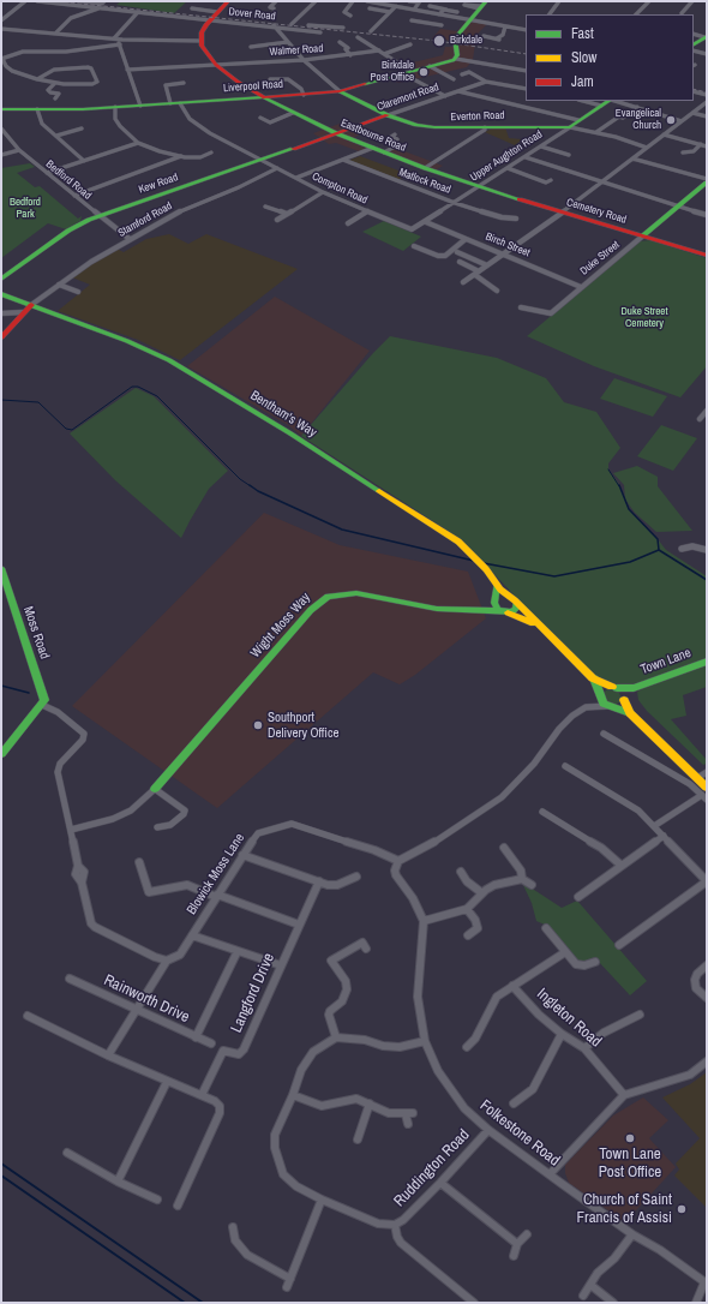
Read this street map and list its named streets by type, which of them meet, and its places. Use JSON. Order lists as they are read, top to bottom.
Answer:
{
  "streets": {
    "main road": [
      "Liverpool Road",
      "Claremont Road",
      "Everton Road",
      "Eastbourne Road",
      "Upper Aughton Road",
      "Kew Road",
      "Cemetery Road",
      "Duke Street",
      "Bentham's Way",
      "Wight Moss Way",
      "Moss Road",
      "Town Lane"
    ],
    "street": [
      "Dover Road",
      "Walmer Road",
      "Bedford Road",
      "Matlock Road",
      "Compton Road",
      "Stamford Road",
      "Birch Street",
      "Blowick Moss Lane",
      "Langford Drive",
      "Rainworth Drive",
      "Ingleton Road",
      "Folkestone Road",
      "Ruddington Road"
    ]
  },
  "crossings": [
    ["Walmer Road", "Eastbourne Road"],
    ["Liverpool Road", "Everton Road"],
    ["Liverpool Road", "Eastbourne Road"],
    ["Liverpool Road", "Compton Road"],
    ["Claremont Road", "Everton Road"],
    ["Claremont Road", "Eastbourne Road"],
    ["Claremont Road", "Kew Road"],
    ["Everton Road", "Upper Aughton Road"],
    ["Eastbourne Road", "Upper Aughton Road"],
    ["Eastbourne Road", "Kew Road"],
    ["Eastbourne Road", "Cemetery Road"],
    ["Upper Aughton Road", "Matlock Road"],
    ["Upper Aughton Road", "Compton Road"],
    ["Upper Aughton Road", "Cemetery Road"],
    ["Upper Aughton Road", "Birch Street"],
    ["Bedford Road", "Kew Road"],
    ["Bedford Road", "Stamford Road"],
    ["Kew Road", "Compton Road"],
    ["Compton Road", "Stamford Road"],
    ["Cemetery Road", "Duke Street"],
    ["Stamford Road", "Bentham's Way"],
    ["Birch Street", "Duke Street"],
    ["Bentham's Way", "Wight Moss Way"],
    ["Blowick Moss Lane", "Rainworth Drive"],
    ["Blowick Moss Lane", "Folkestone Road"],
    ["Folkestone Road", "Ruddington Road"]
  ],
  "parks": ["Bedford Park", "Duke Street Cemetery"],
  "places": [
    "Birkdale",
    "Birkdale Post Office",
    "Evangelical Church",
    "Southport Delivery Office",
    "Town Lane Post Office",
    "Church of Saint Francis of Assisi"
  ],
  "legend": ["Fast", "Slow", "Jam"]
}
